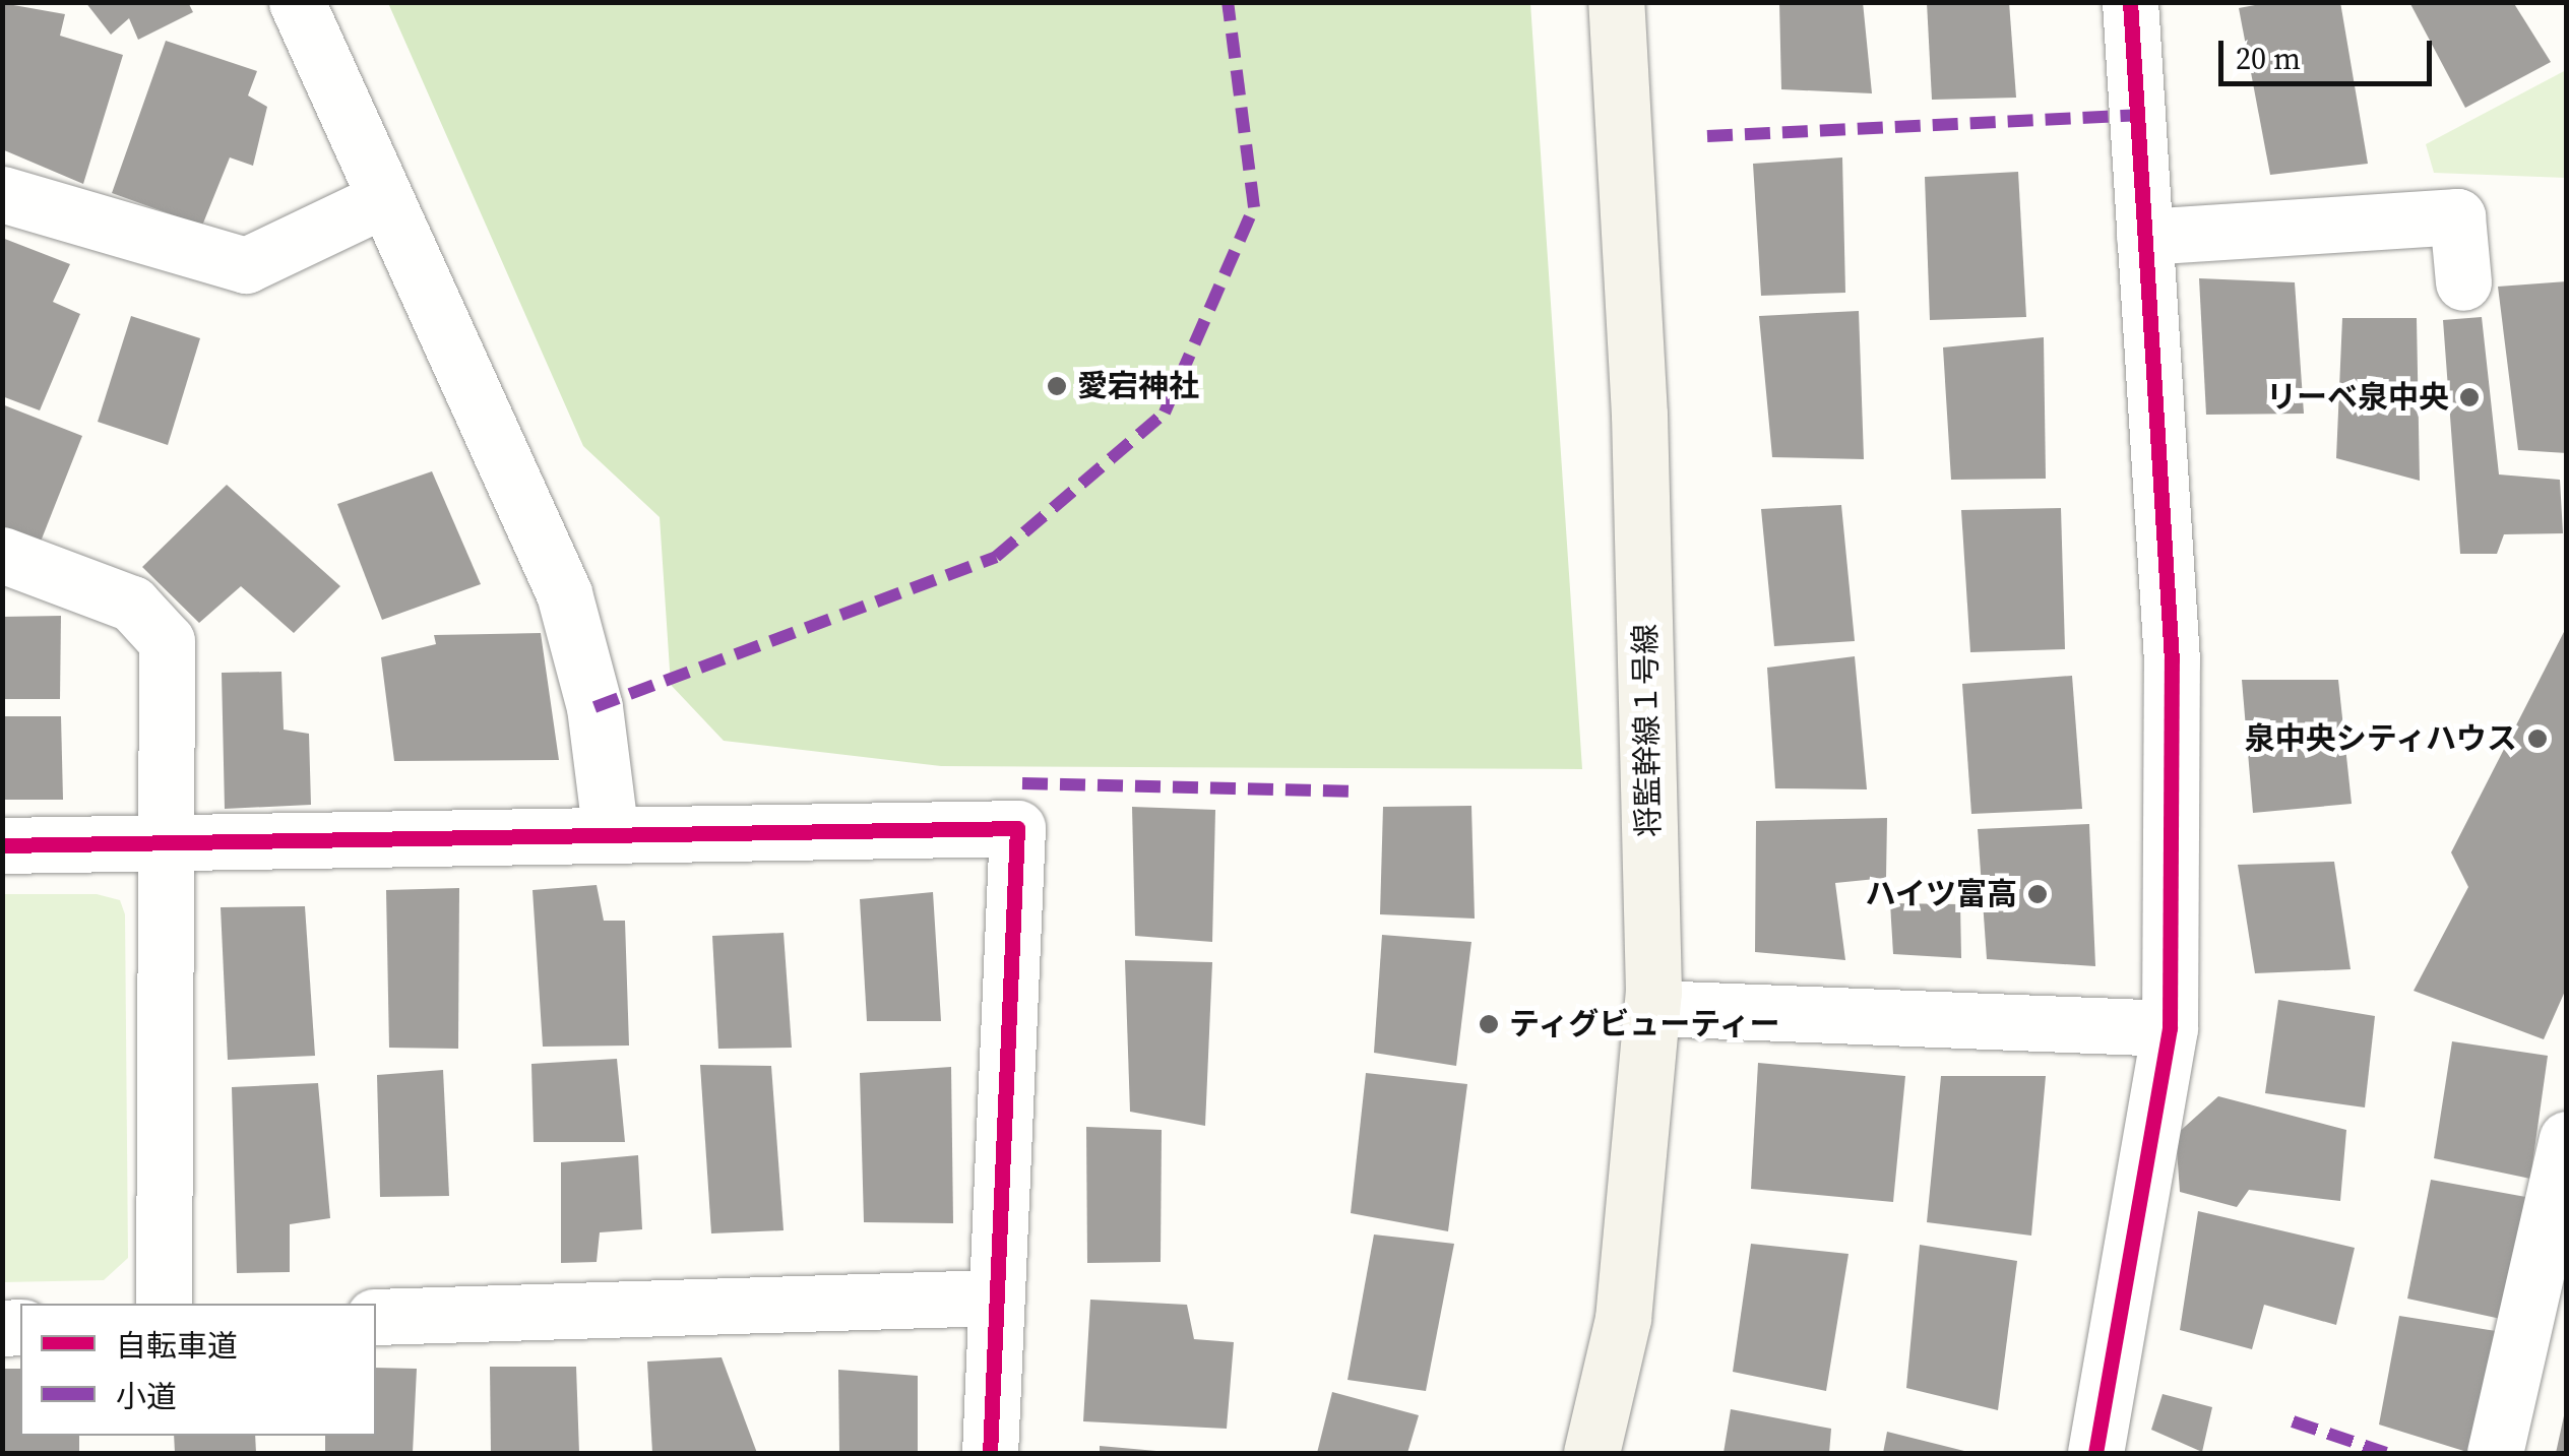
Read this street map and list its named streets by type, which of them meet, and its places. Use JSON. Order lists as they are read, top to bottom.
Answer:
{
  "streets": {
    "street": ["将監幹線１号線"]
  },
  "places": [
    "愛宕神社",
    "リーベ泉中央",
    "泉中央シティハウス",
    "ハイツ富高",
    "ティグビューティー"
  ],
  "legend": ["自転車道", "小道"],
  "scale_bar": "20 m"
}
